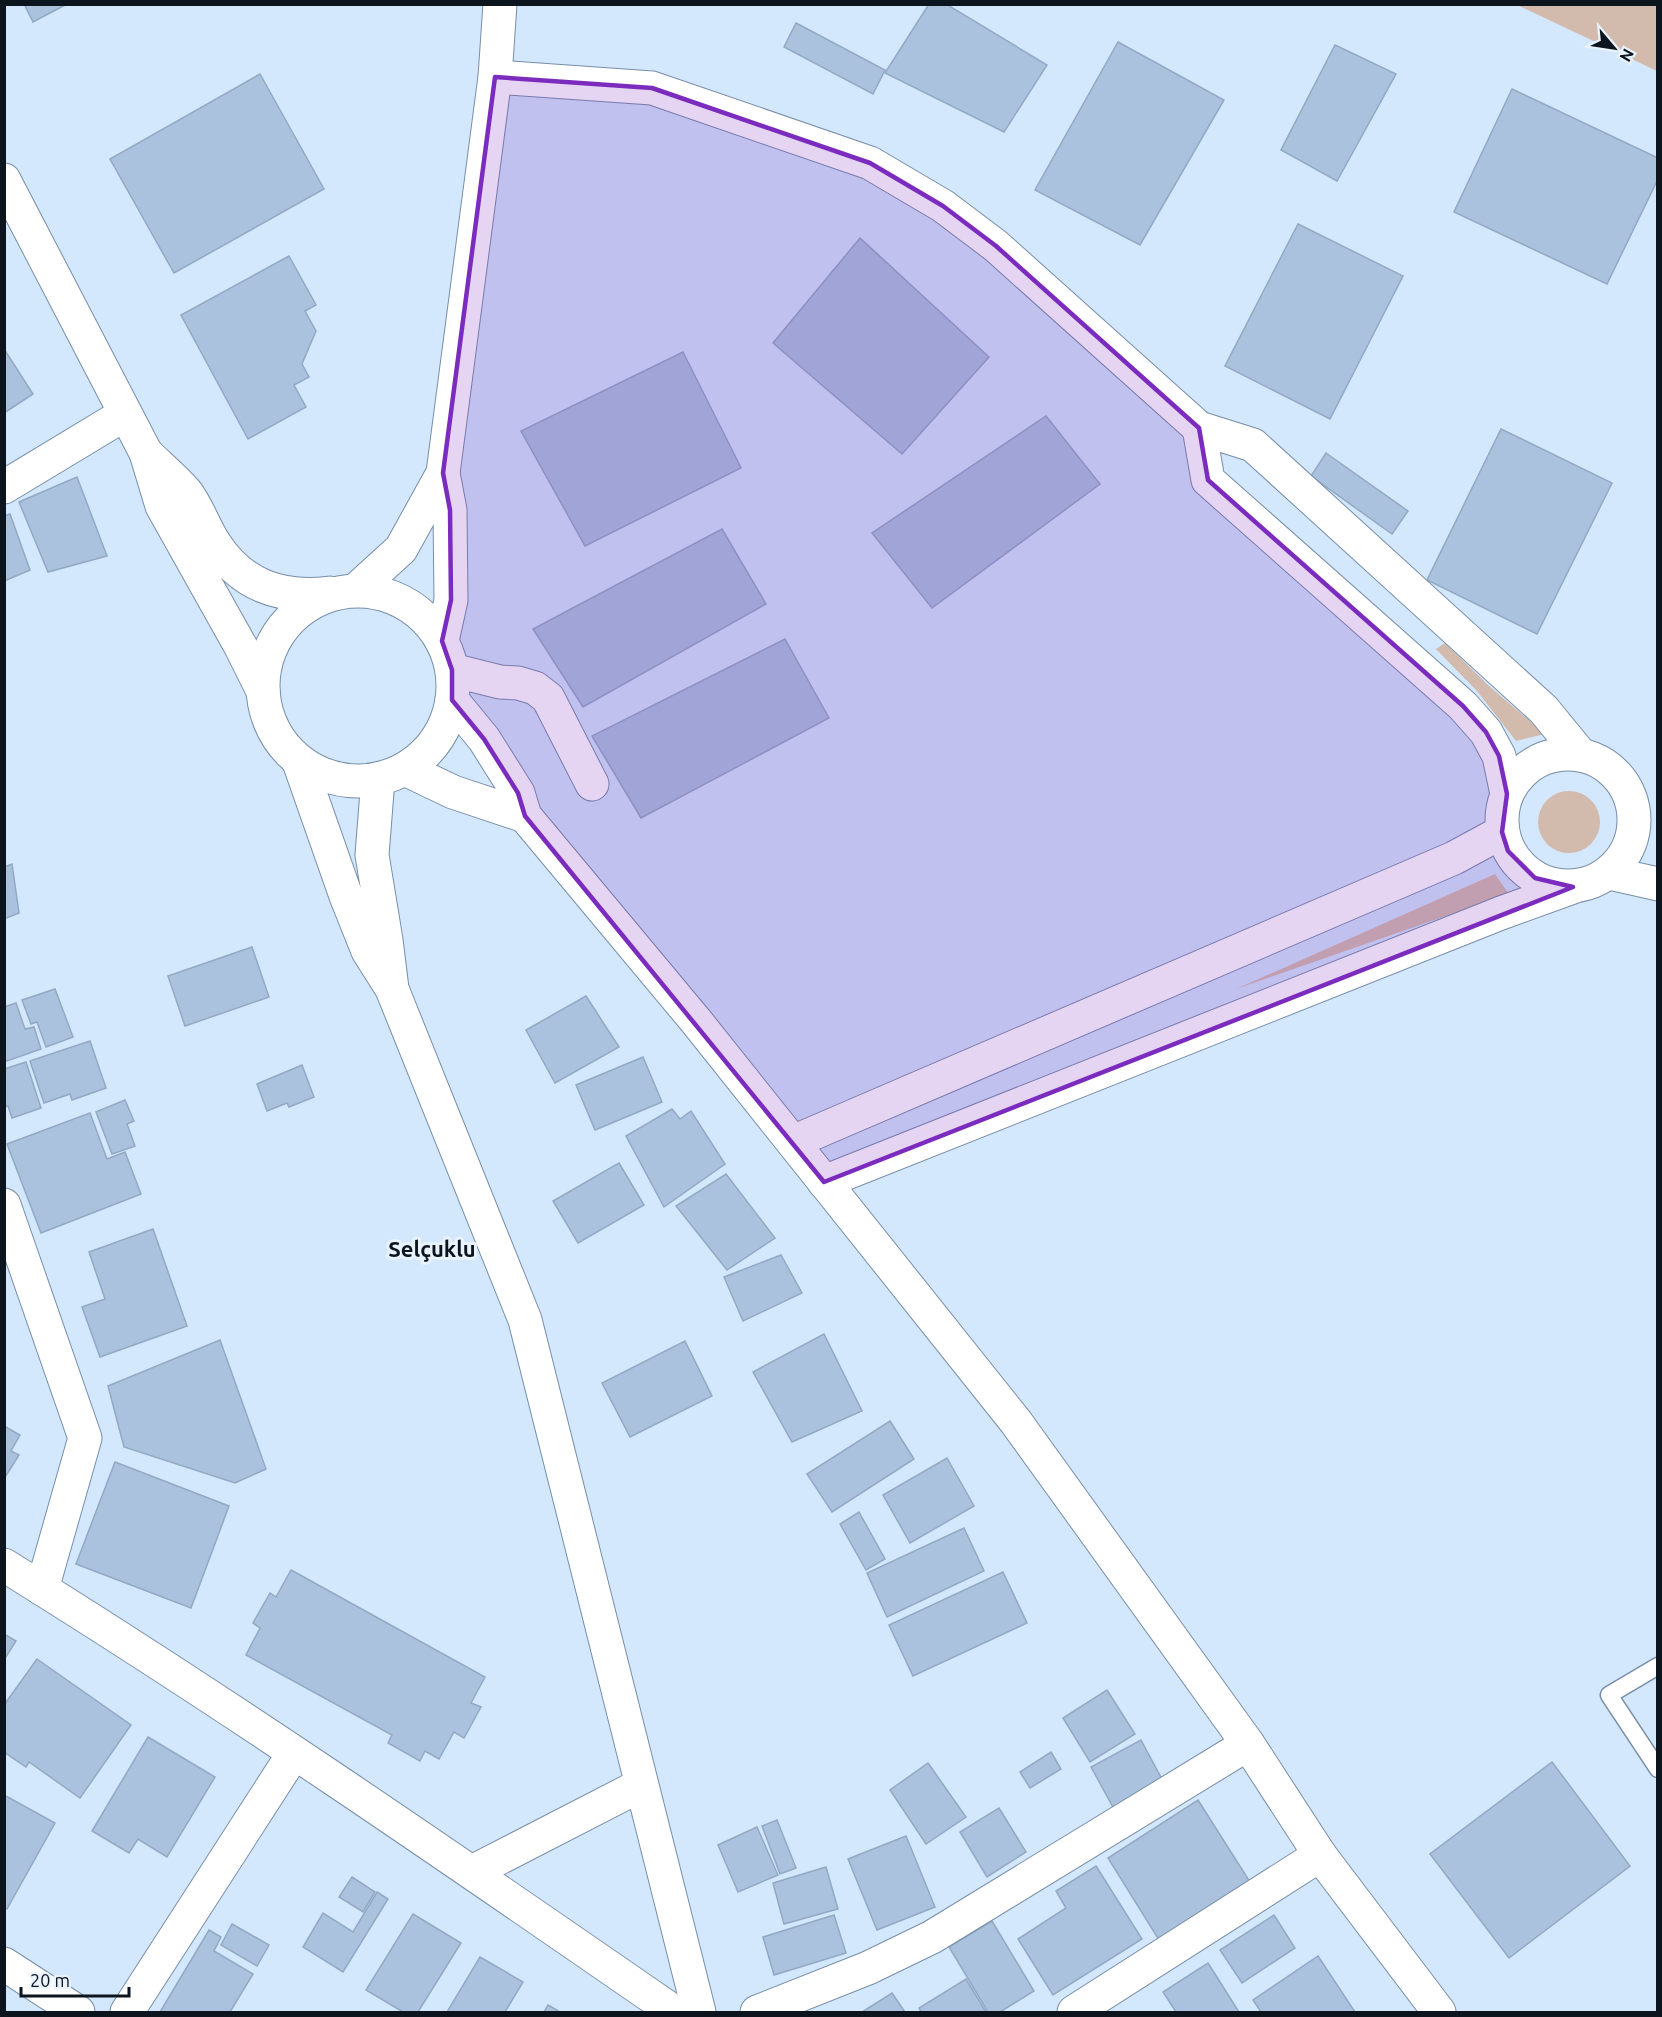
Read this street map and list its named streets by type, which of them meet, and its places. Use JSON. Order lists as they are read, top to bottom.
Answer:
{
  "districts": ["Selçuklu"],
  "scale_bar": "20 m",
  "north": "bottom right"
}
